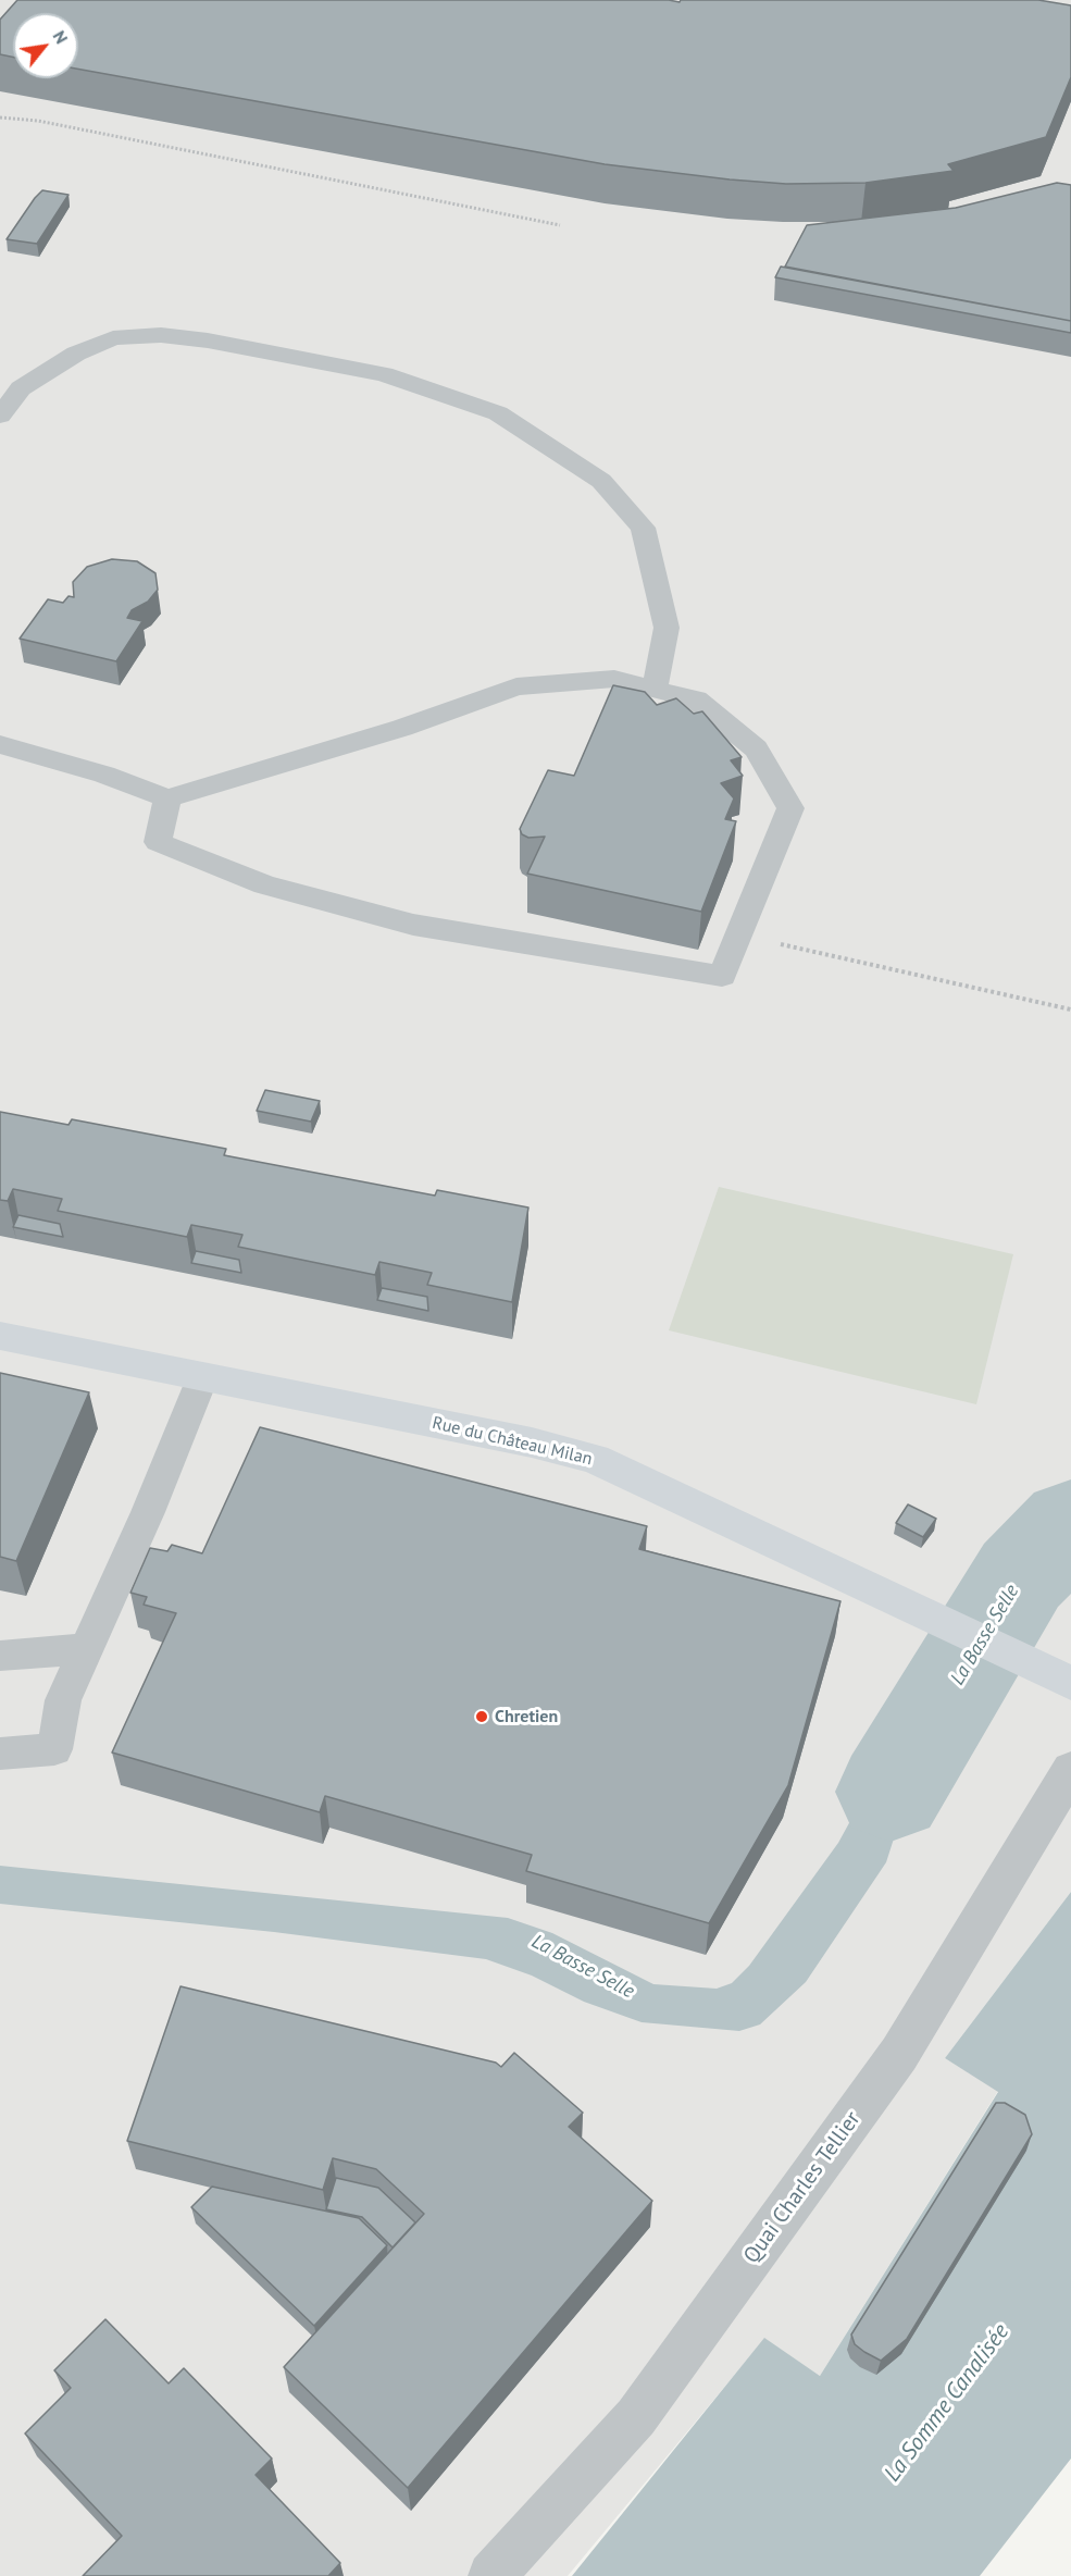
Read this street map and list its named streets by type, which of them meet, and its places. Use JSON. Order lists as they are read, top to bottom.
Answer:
{
  "streets": {
    "street": ["Rue du Château Milan", "Quai Charles Tellier"]
  },
  "water": ["La Basse Selle", "La Somme Canalisée"],
  "places": ["Chretien"],
  "north": "top right"
}
